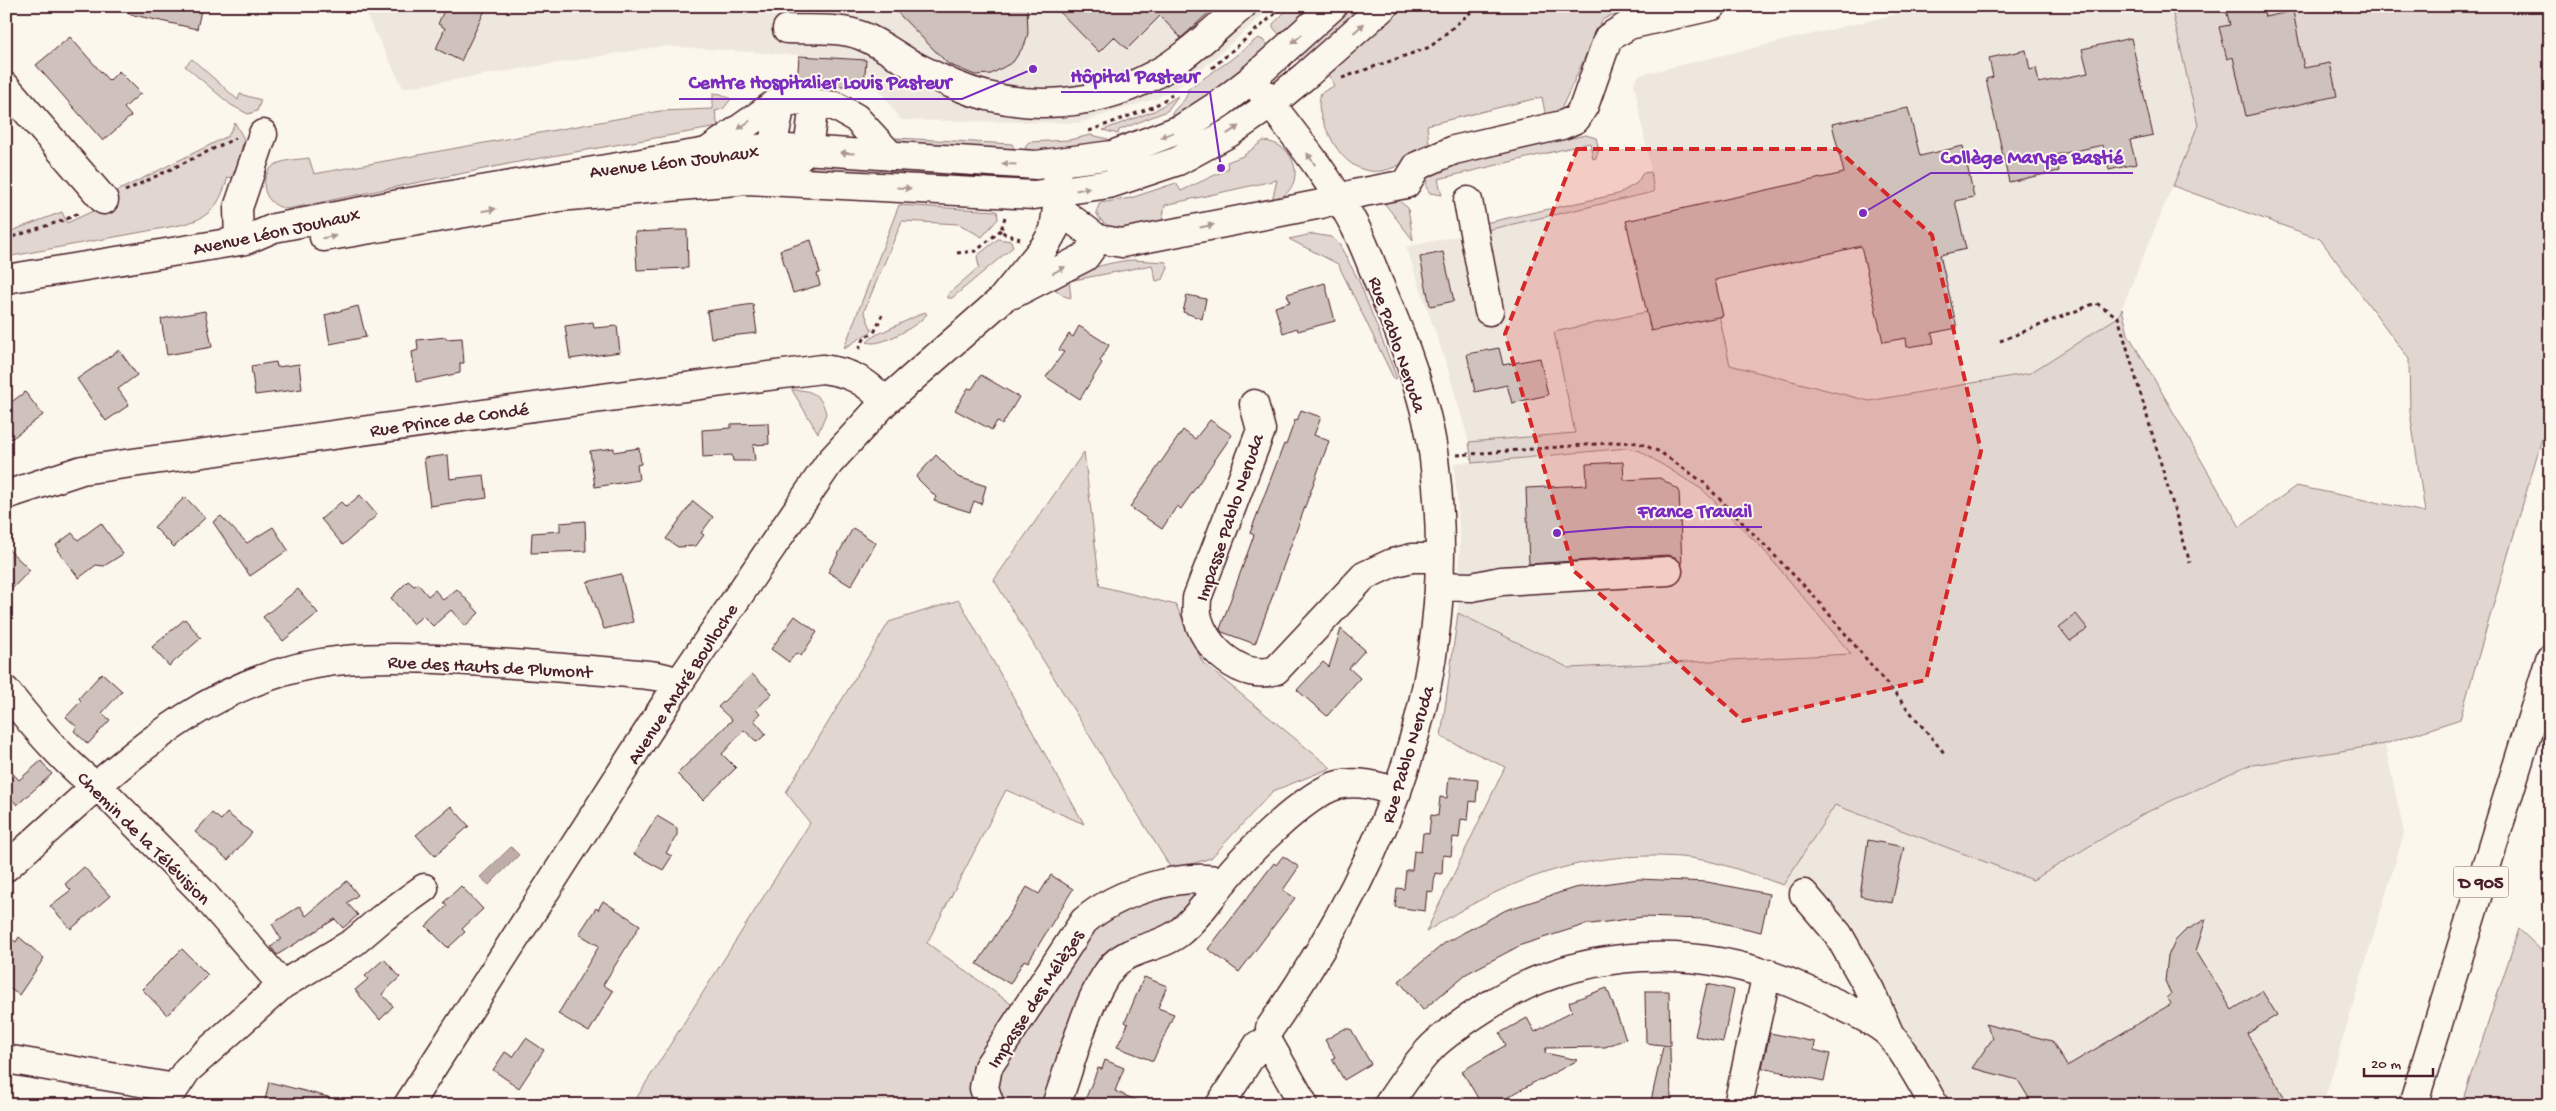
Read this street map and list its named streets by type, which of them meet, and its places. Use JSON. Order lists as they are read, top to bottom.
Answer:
{
  "streets": {
    "street": [
      "Avenue Léon Jouhaux",
      "Rue Pablo Neruda",
      "Rue Prince de Condé",
      "Impasse Pablo Neruda",
      "Rue des Hauts de Plumont",
      "Avenue André Boulloche",
      "Chemin de la Télévision",
      "D 905",
      "Impasse des Mélèzes"
    ]
  },
  "crossings": [
    ["Avenue Léon Jouhaux", "Rue Pablo Neruda"],
    ["Rue Pablo Neruda", "Impasse Pablo Neruda"],
    ["Rue Prince de Condé", "Avenue André Boulloche"],
    ["Rue des Hauts de Plumont", "Avenue André Boulloche"],
    ["Rue des Hauts de Plumont", "Chemin de la Télévision"]
  ],
  "places": [
    "Centre Hospitalier Louis Pasteur",
    "Hôpital Pasteur",
    "Collège Maryse Bastié",
    "France Travail"
  ],
  "scale_bar": "20 m"
}
